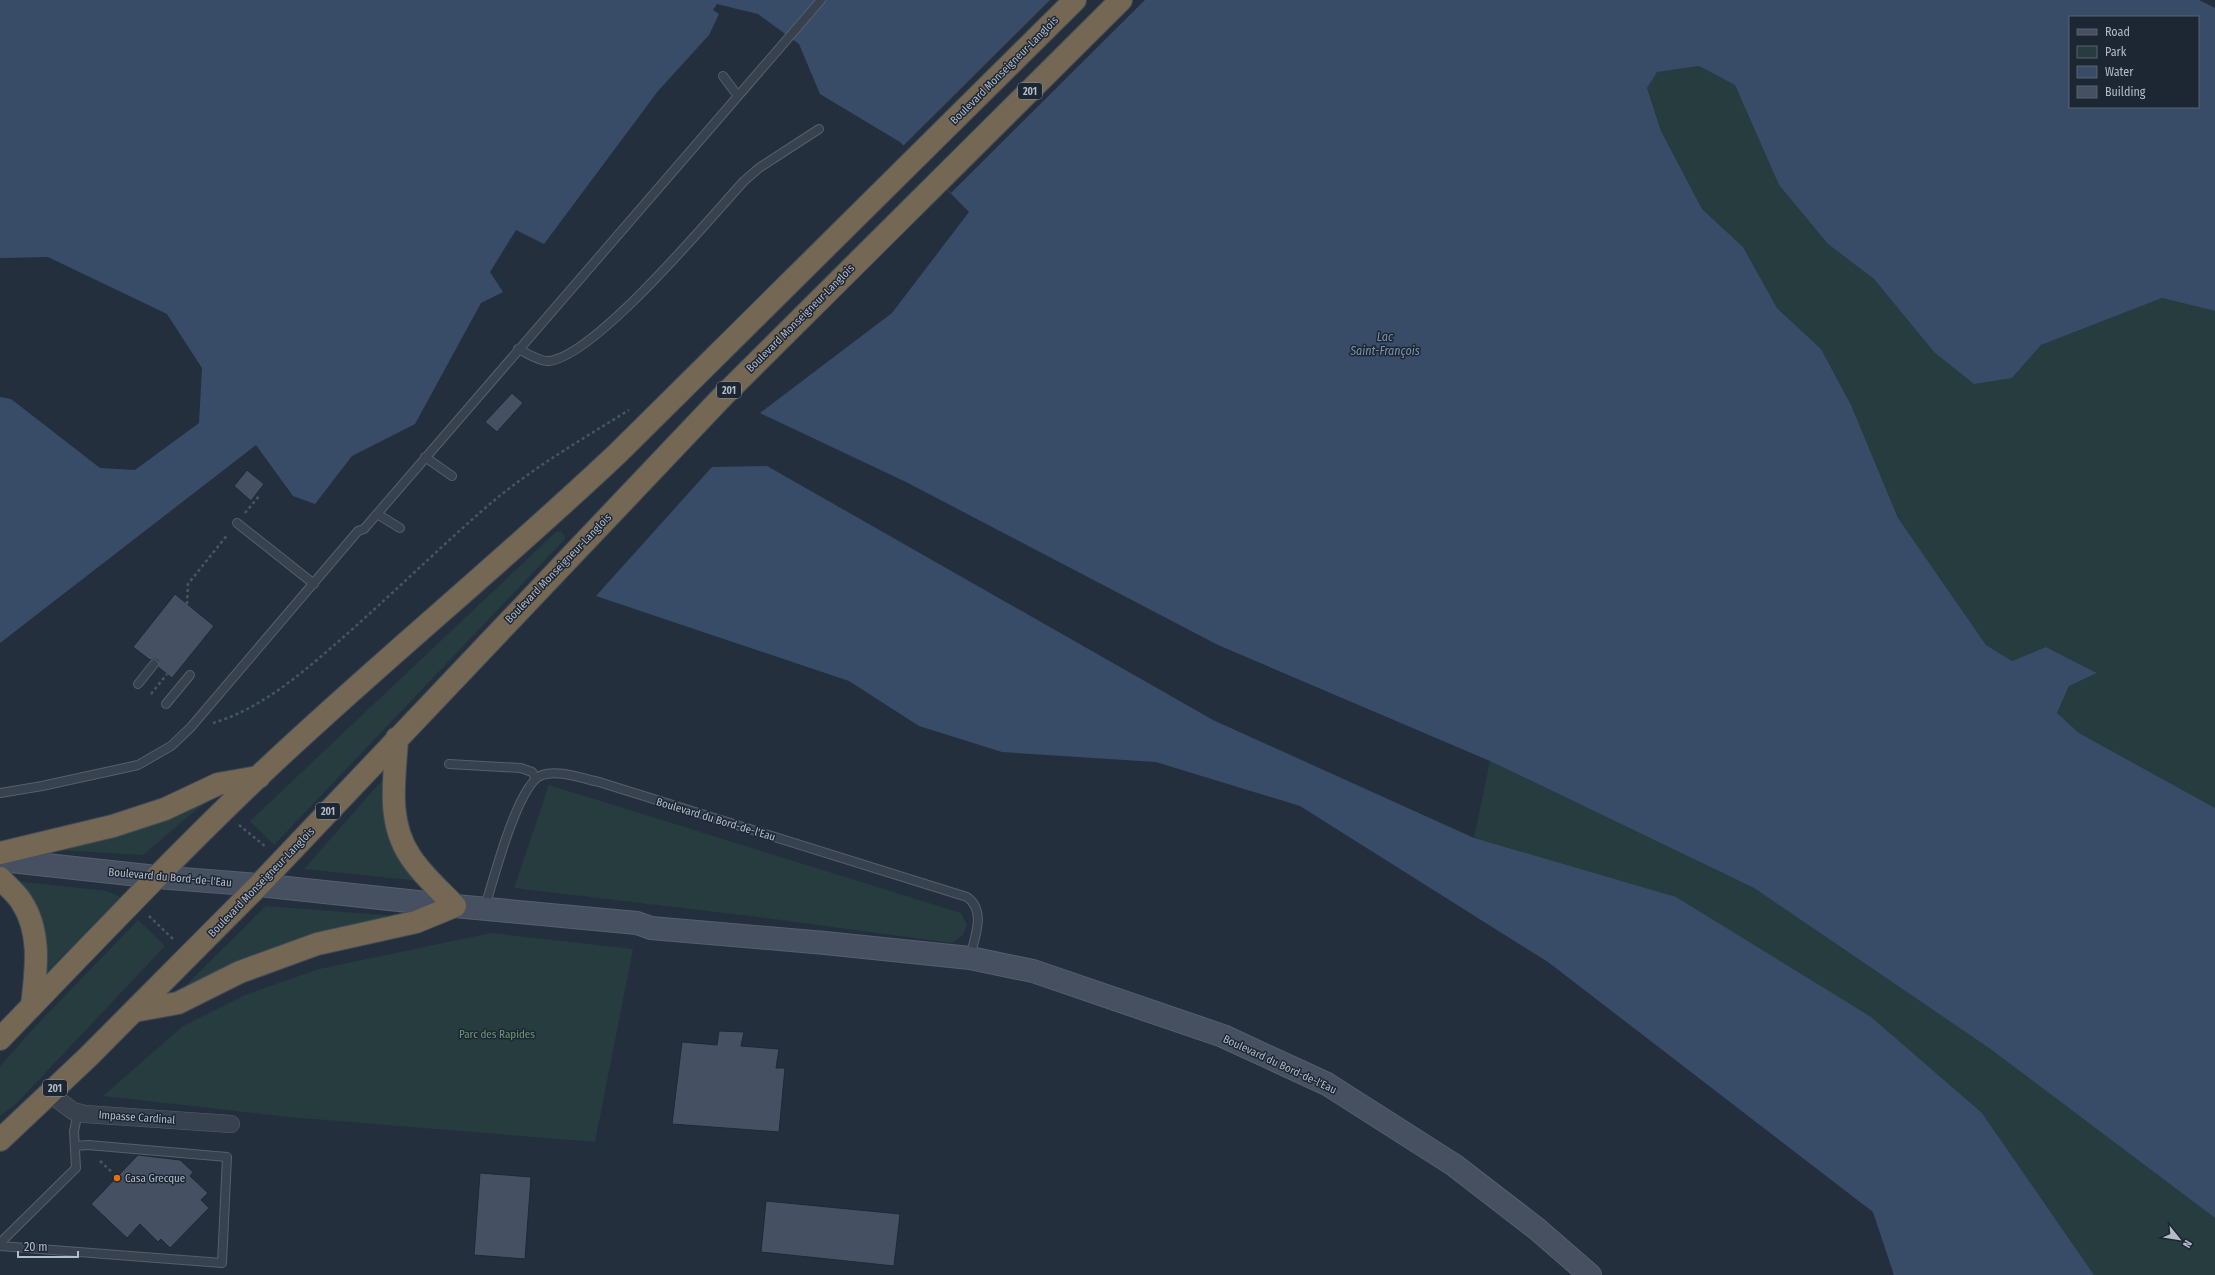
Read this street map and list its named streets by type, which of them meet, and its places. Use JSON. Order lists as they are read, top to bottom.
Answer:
{
  "streets": {
    "highway": ["Boulevard Monseigneur-Langlois", "201"],
    "street": ["Boulevard du Bord-de-l'Eau", "Impasse Cardinal"]
  },
  "crossings": [
    ["Boulevard Monseigneur-Langlois", "Boulevard du Bord-de-l'Eau"],
    ["Boulevard Monseigneur-Langlois", "Impasse Cardinal"]
  ],
  "water": ["Lac Saint-François"],
  "parks": ["Parc des Rapides"],
  "places": ["Casa Grecque"],
  "legend": [
    "Road",
    "Park",
    "Water",
    "Building"
  ],
  "scale_bar": "20 m",
  "north": "bottom right"
}
